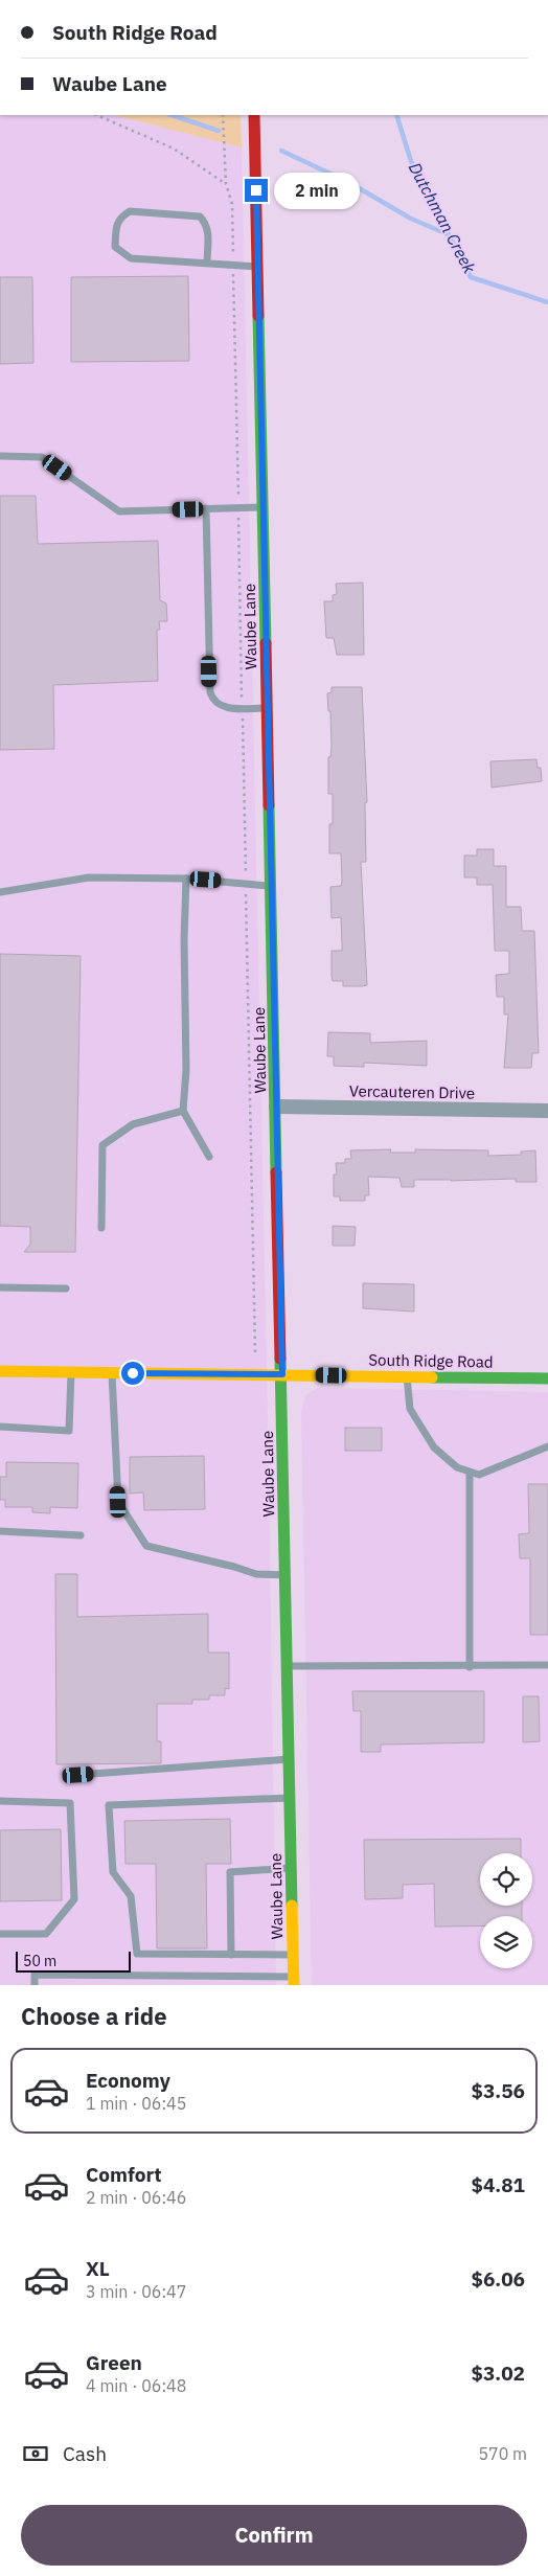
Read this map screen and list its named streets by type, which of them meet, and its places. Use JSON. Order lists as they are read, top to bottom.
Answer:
{
  "streets": {
    "main road": ["Waube Lane", "South Ridge Road"],
    "street": ["Vercauteren Drive"]
  },
  "crossings": [
    ["Waube Lane", "Vercauteren Drive"],
    ["Waube Lane", "South Ridge Road"]
  ],
  "water": ["Dutchman Creek"],
  "scale_bar": "50 m",
  "page": {
    "banner": ["South Ridge Road", "Waube Lane"],
    "bubble": "2 min",
    "scale": "50 m",
    "heading": "Choose a ride",
    "list": [
      {
        "name": "Economy",
        "note": "1 min · 06:45",
        "value": "$3.56"
      },
      {
        "name": "Comfort",
        "note": "2 min · 06:46",
        "value": "$4.81"
      },
      {
        "name": "XL",
        "note": "3 min · 06:47",
        "value": "$6.06"
      },
      {
        "name": "Green",
        "note": "4 min · 06:48",
        "value": "$3.02"
      }
    ],
    "pay": ["Cash", "570 m"],
    "buttons": "Confirm"
  }
}
